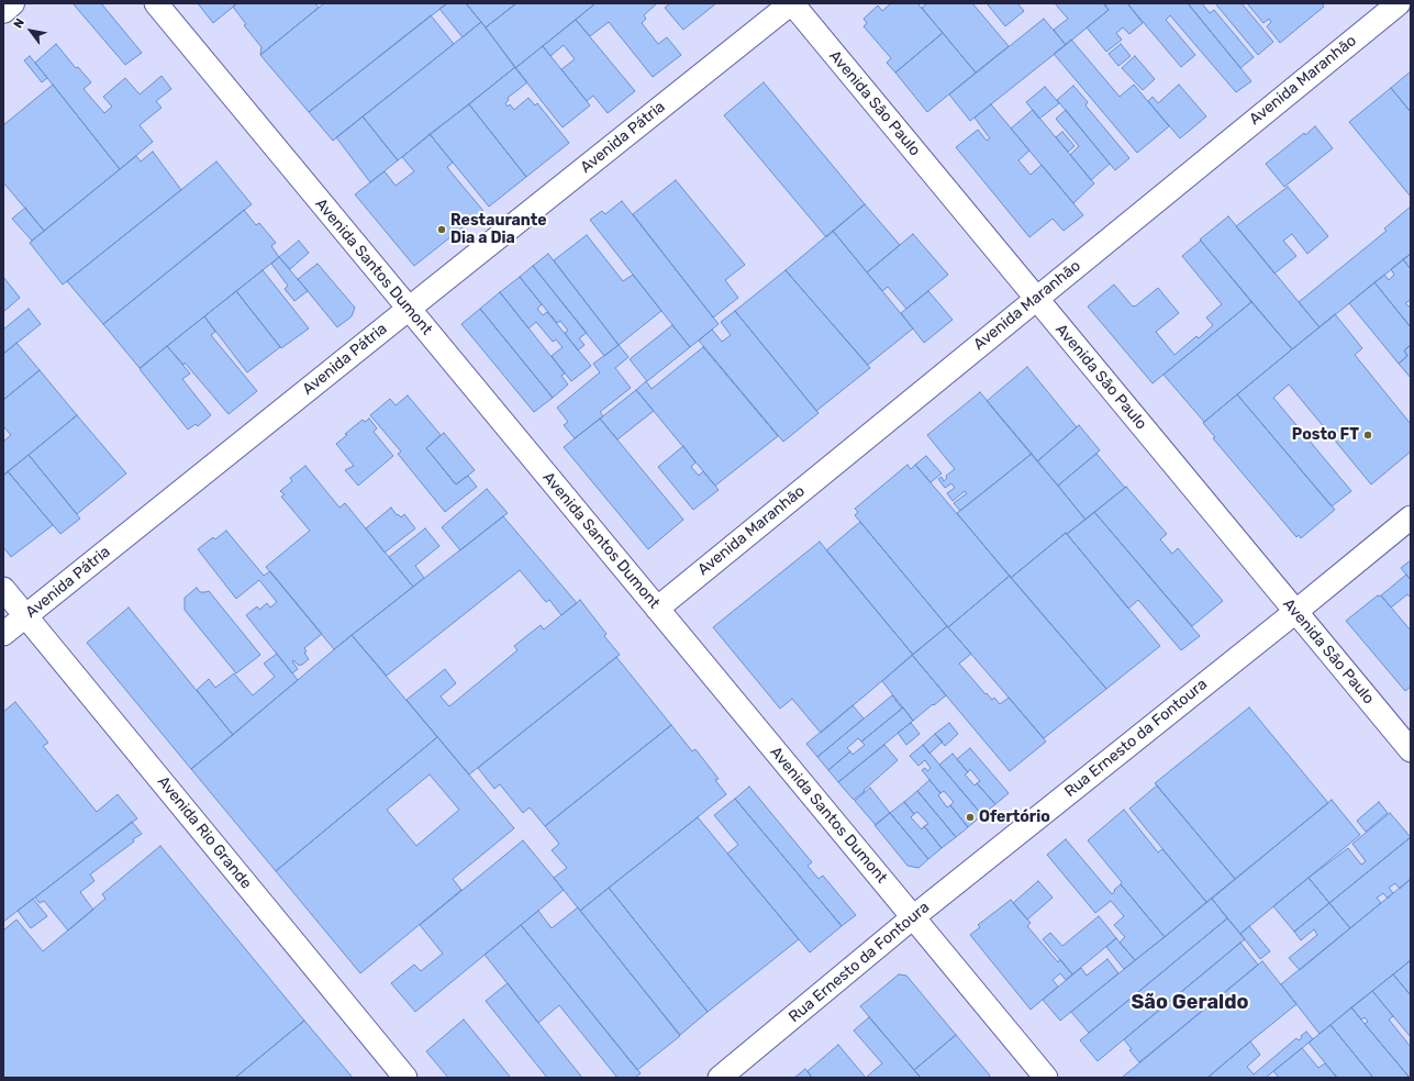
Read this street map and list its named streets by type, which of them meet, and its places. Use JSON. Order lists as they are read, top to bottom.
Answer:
{
  "streets": {
    "street": [
      "Avenida Maranhão",
      "Avenida São Paulo",
      "Avenida Pátria",
      "Avenida Santos Dumont",
      "Rua Ernesto da Fontoura",
      "Avenida Rio Grande"
    ]
  },
  "crossings": [
    ["Avenida Maranhão", "Avenida São Paulo"],
    ["Avenida Maranhão", "Avenida Santos Dumont"],
    ["Avenida São Paulo", "Avenida Pátria"],
    ["Avenida São Paulo", "Rua Ernesto da Fontoura"],
    ["Avenida Pátria", "Avenida Santos Dumont"],
    ["Avenida Pátria", "Avenida Rio Grande"],
    ["Avenida Santos Dumont", "Rua Ernesto da Fontoura"]
  ],
  "districts": ["São Geraldo"],
  "places": ["Restaurante Dia a Dia", "Posto FT", "Ofertório"],
  "north": "top left"
}
